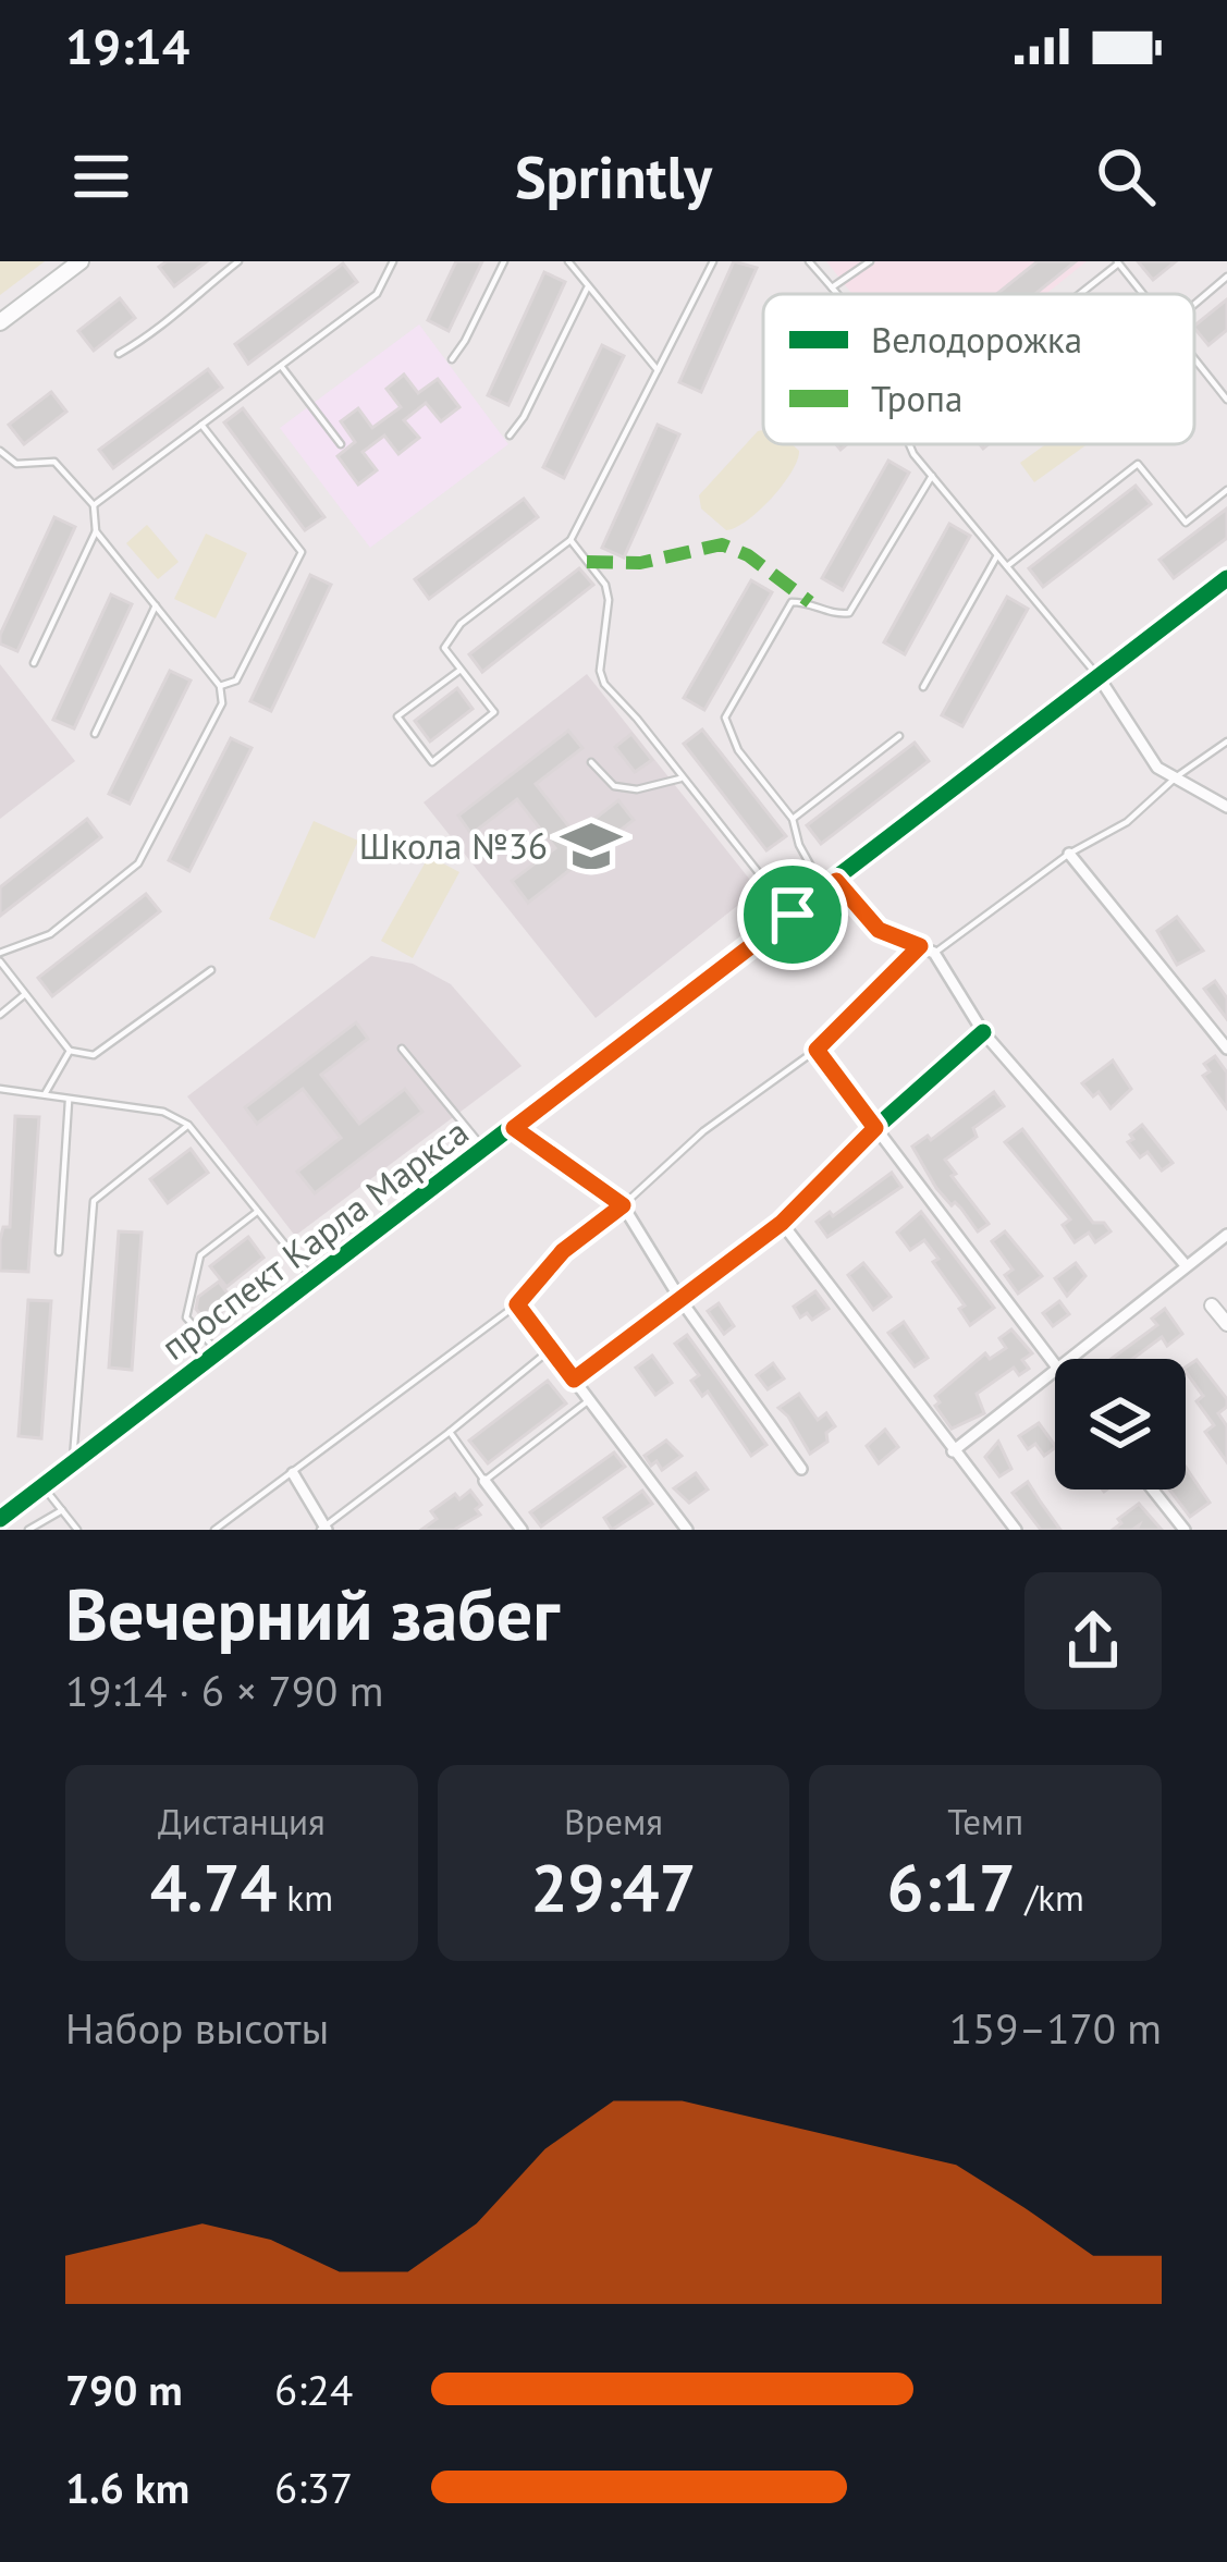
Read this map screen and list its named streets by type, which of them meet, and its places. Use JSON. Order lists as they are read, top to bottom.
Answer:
{
  "streets": {
    "street": ["проспект Карла Маркса"]
  },
  "places": {
    "school or university": ["Школа №36"]
  },
  "legend": ["Велодорожка", "Тропа"],
  "page": {
    "status": "19:14",
    "header": "Sprintly",
    "heading": ["Вечерний забег", "19:14 · 6 × 790 m"],
    "stats": [
      ["Дистанция", "4.74 km"],
      ["Время", "29:47"],
      ["Темп", "6:17 /km"]
    ],
    "chart": ["Набор высоты", "159–170 m"],
    "list": [
      {
        "name": "790 m",
        "note": "6:24"
      },
      {
        "name": "1.6 km",
        "note": "6:37"
      }
    ]
  }
}
